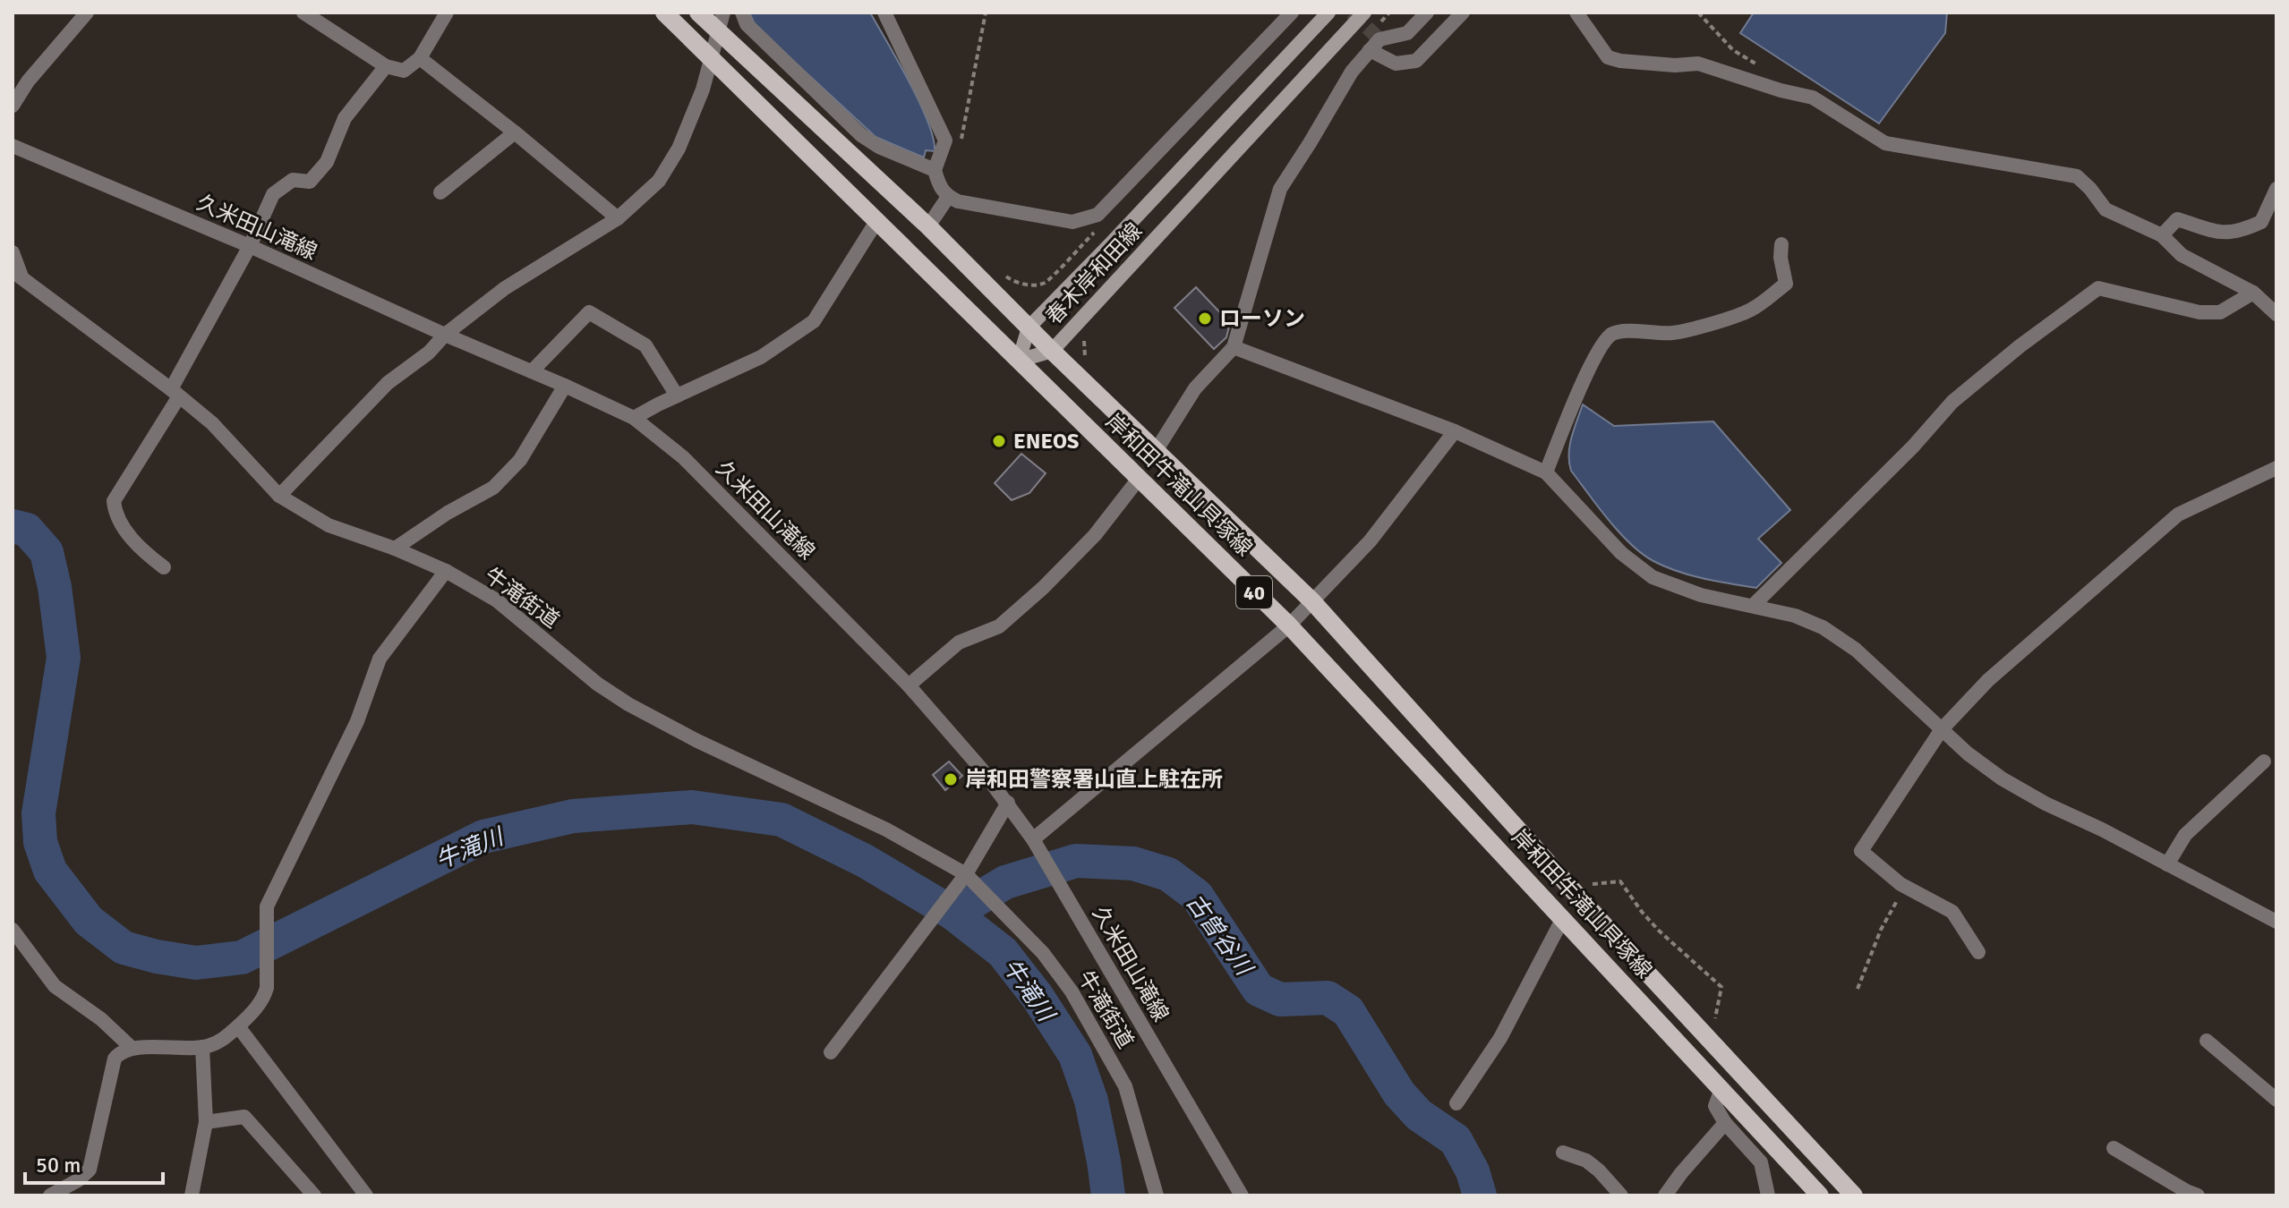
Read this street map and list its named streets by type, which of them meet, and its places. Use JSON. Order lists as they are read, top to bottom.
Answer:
{
  "streets": {
    "main road": ["春木岸和田線", "岸和田牛滝山貝塚線", "40"],
    "street": ["久米田山滝線", "牛滝街道"]
  },
  "crossings": [
    ["春木岸和田線", "岸和田牛滝山貝塚線"]
  ],
  "water": ["牛滝川", "古曽谷川"],
  "places": ["ローソン", "ENEOS", "岸和田警察署山直上駐在所"],
  "scale_bar": "50 m"
}
